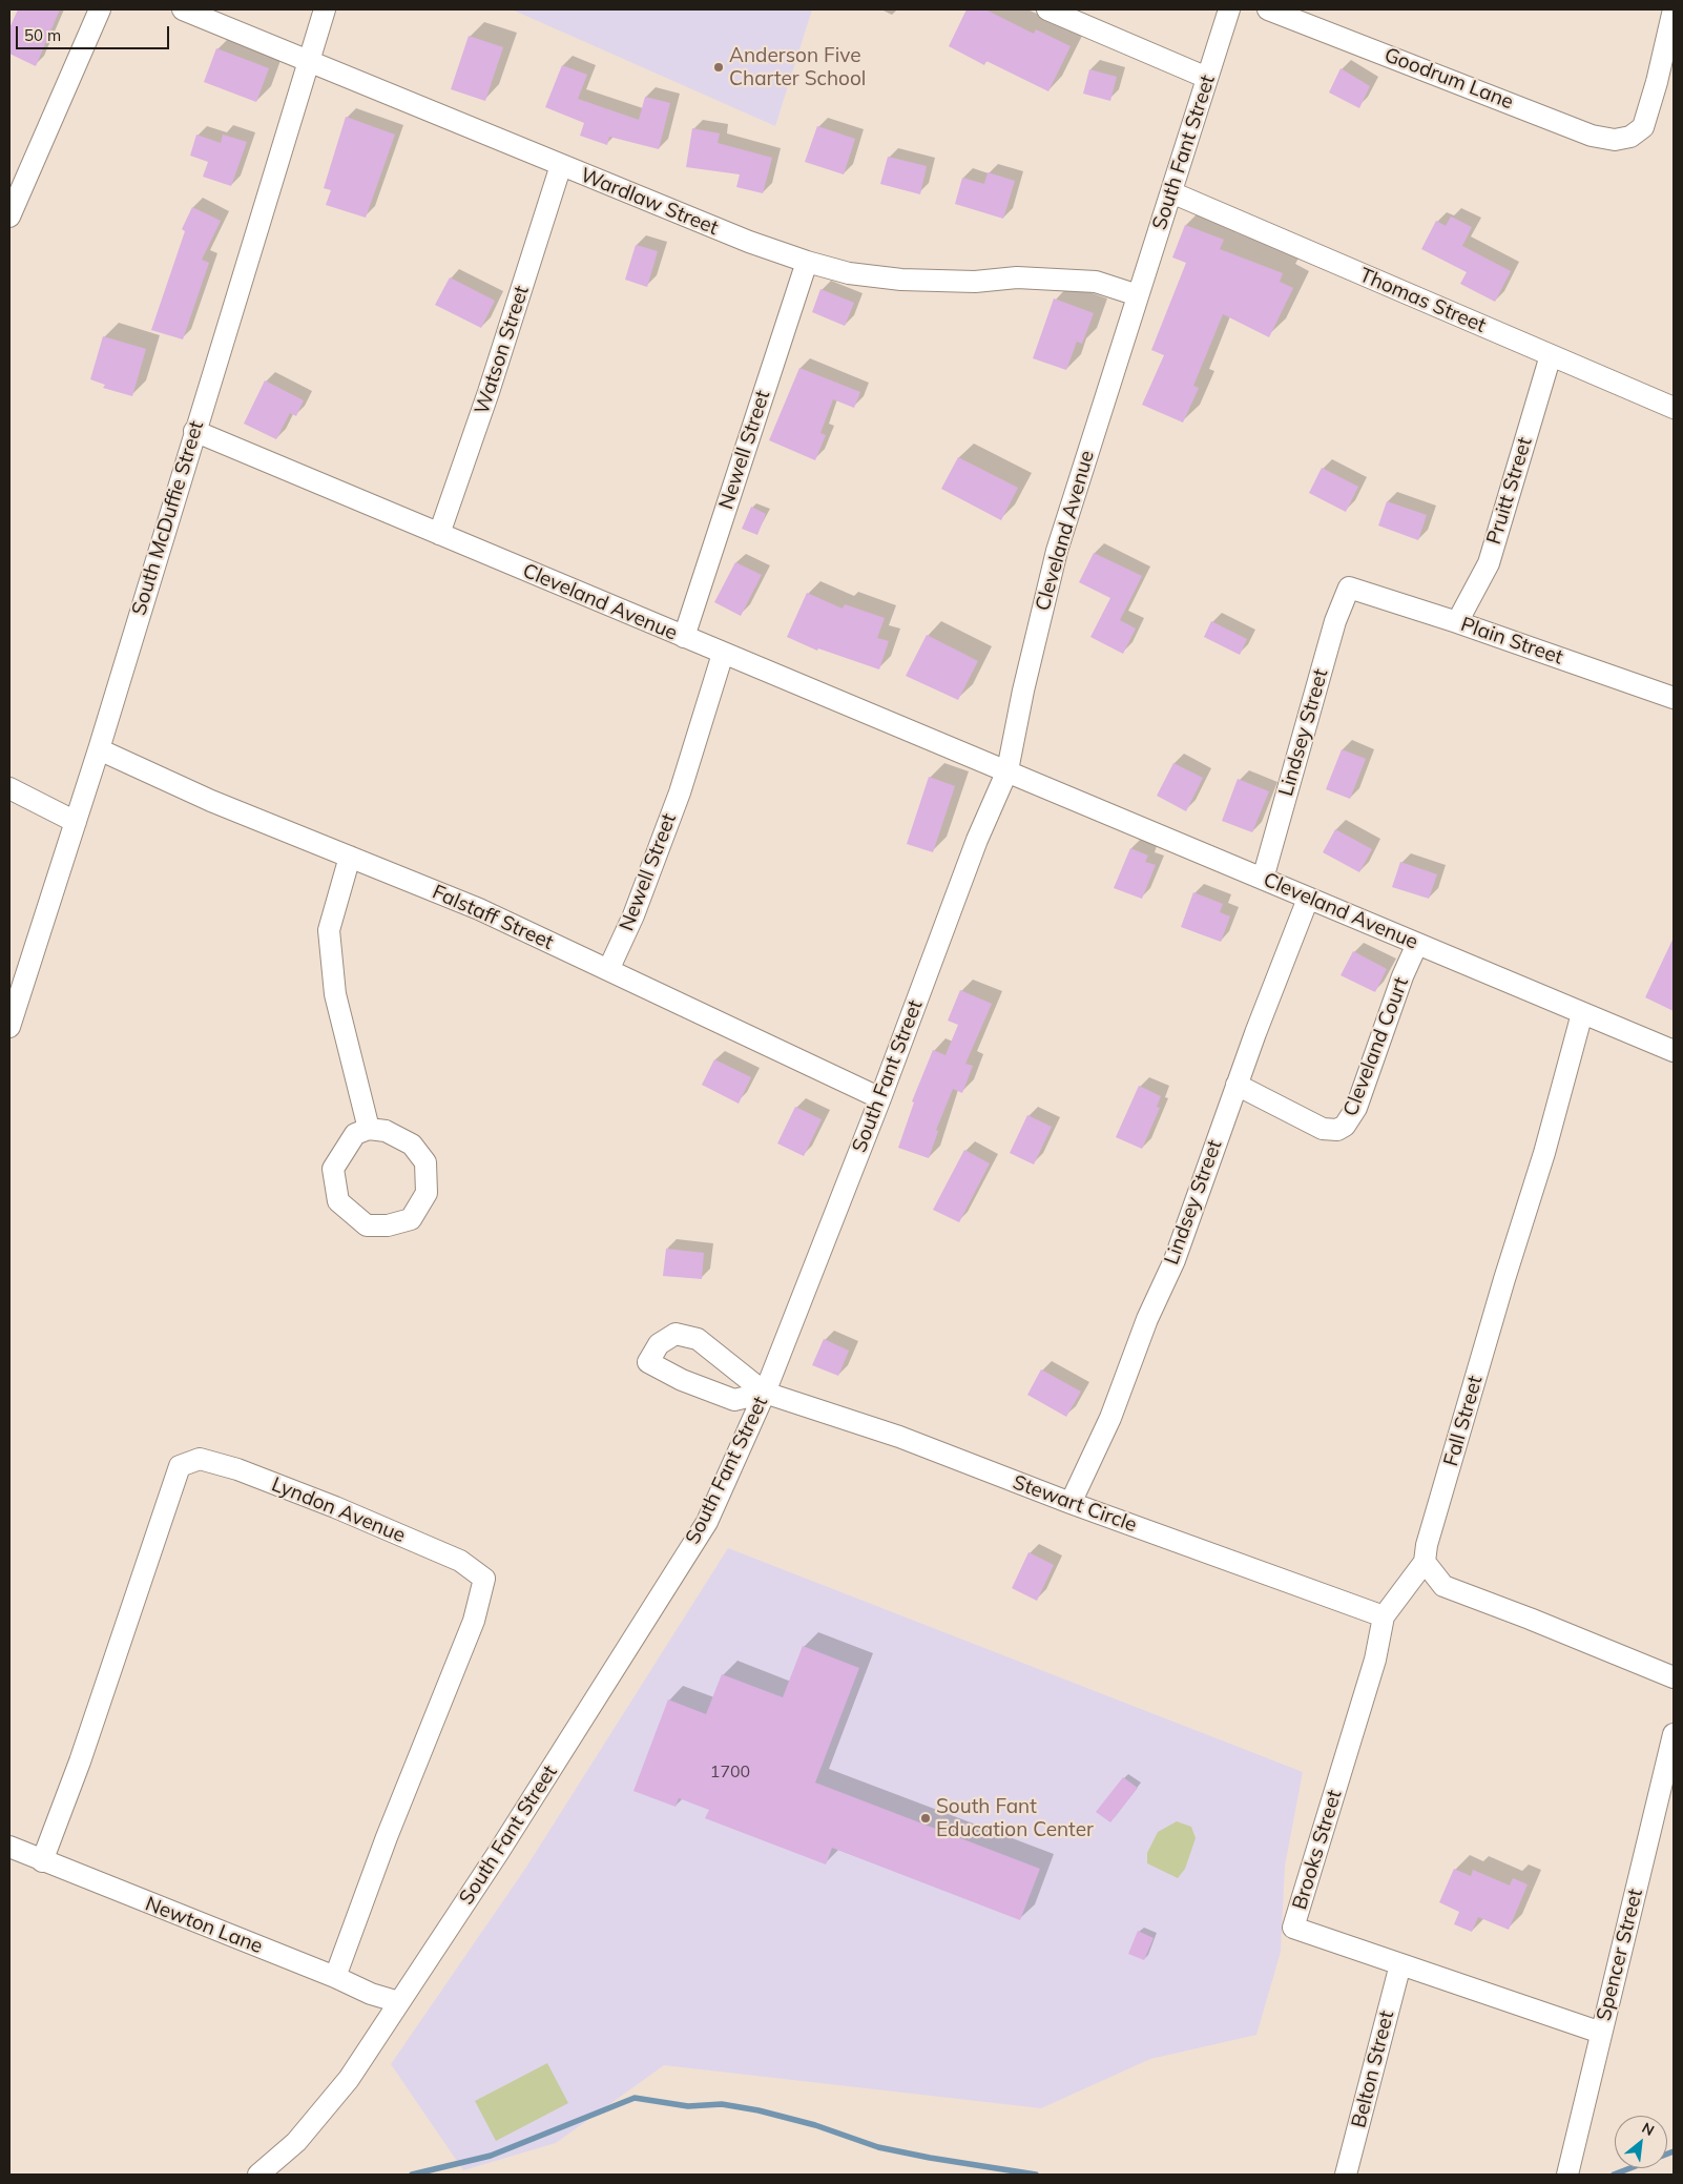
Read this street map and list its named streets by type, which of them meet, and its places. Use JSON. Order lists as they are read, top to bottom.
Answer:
{
  "streets": {
    "street": [
      "Goodrum Lane",
      "South Fant Street",
      "Wardlaw Street",
      "Thomas Street",
      "Watson Street",
      "Newell Street",
      "Pruitt Street",
      "South McDuffie Street",
      "Cleveland Avenue",
      "Plain Street",
      "Lindsey Street",
      "Falstaff Street",
      "Cleveland Court",
      "Fall Street",
      "Stewart Circle",
      "Lyndon Avenue",
      "Brooks Street",
      "Newton Lane",
      "Spencer Street",
      "Belton Street"
    ]
  },
  "crossings": [
    ["South Fant Street", "Wardlaw Street"],
    ["South Fant Street", "Thomas Street"],
    ["South Fant Street", "Cleveland Avenue"],
    ["South Fant Street", "Falstaff Street"],
    ["South Fant Street", "Stewart Circle"],
    ["South Fant Street", "Newton Lane"],
    ["Wardlaw Street", "Watson Street"],
    ["Wardlaw Street", "Newell Street"],
    ["Wardlaw Street", "South McDuffie Street"],
    ["Wardlaw Street", "Cleveland Avenue"],
    ["Thomas Street", "Pruitt Street"],
    ["Watson Street", "Cleveland Avenue"],
    ["Newell Street", "Cleveland Avenue"],
    ["Newell Street", "Falstaff Street"],
    ["Pruitt Street", "Plain Street"],
    ["South McDuffie Street", "Cleveland Avenue"],
    ["South McDuffie Street", "Falstaff Street"],
    ["Cleveland Avenue", "Lindsey Street"],
    ["Cleveland Avenue", "Cleveland Court"],
    ["Cleveland Avenue", "Fall Street"],
    ["Plain Street", "Lindsey Street"],
    ["Lindsey Street", "Cleveland Court"],
    ["Lindsey Street", "Stewart Circle"],
    ["Fall Street", "Brooks Street"],
    ["Stewart Circle", "Brooks Street"],
    ["Lyndon Avenue", "Newton Lane"],
    ["Brooks Street", "Spencer Street"],
    ["Brooks Street", "Belton Street"]
  ],
  "places": ["Anderson Five Charter School", "South Fant Education Center"],
  "house_numbers": ["1700"],
  "scale_bar": "50 m",
  "north": "top right"
}
